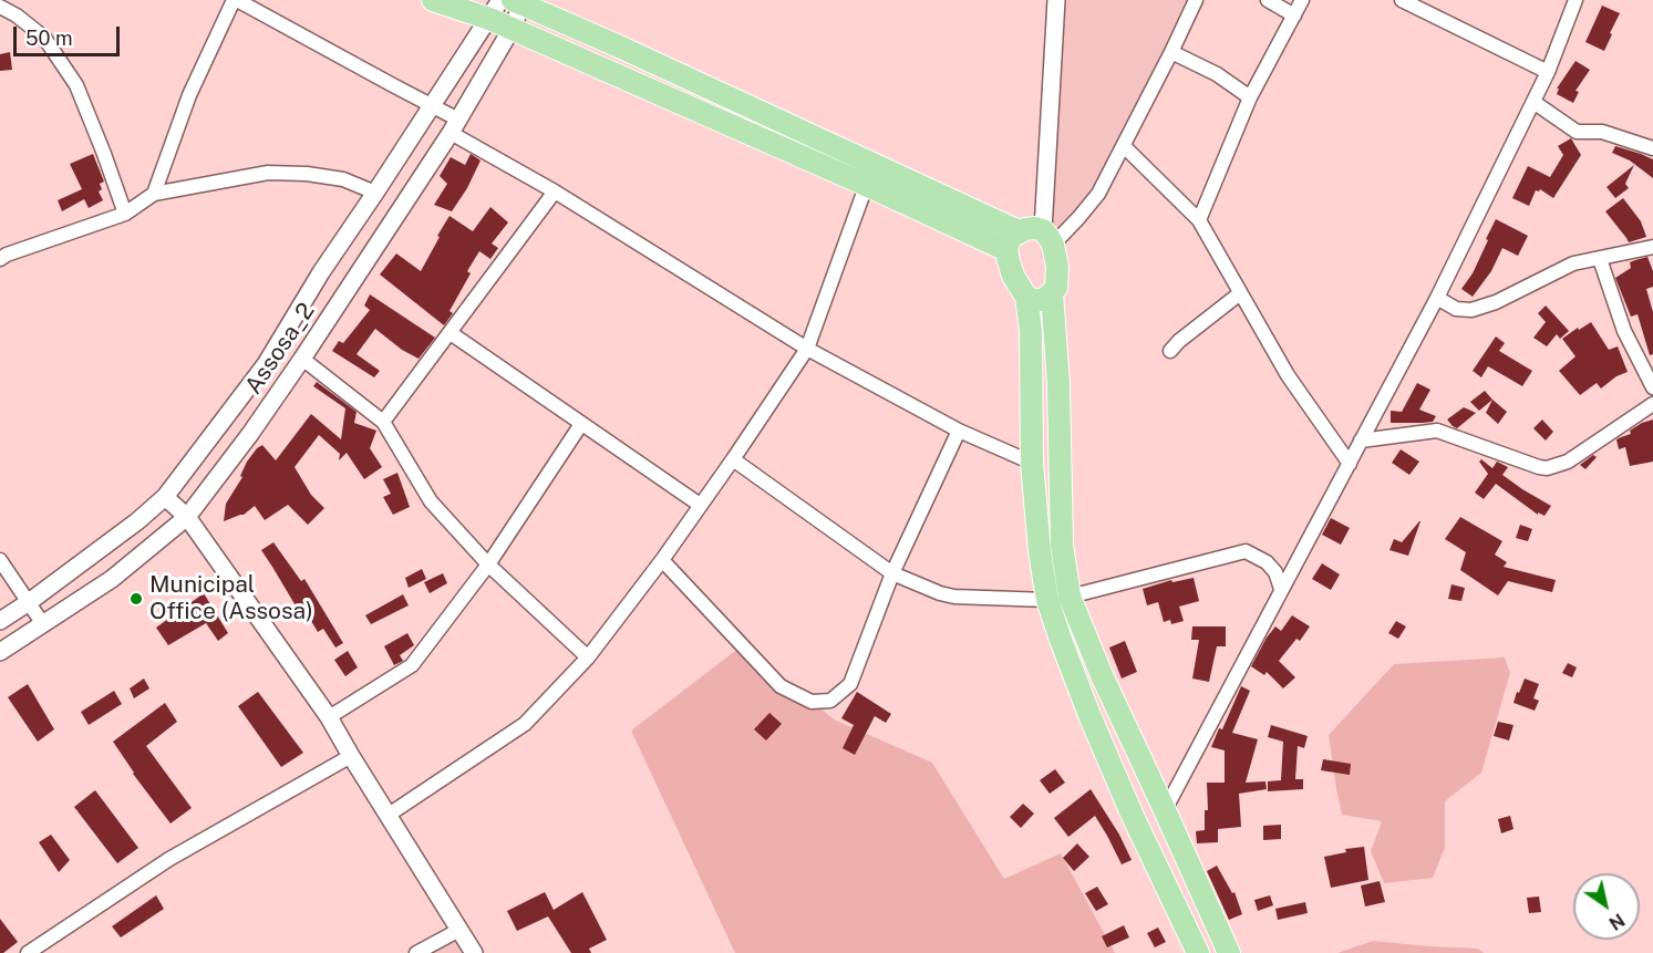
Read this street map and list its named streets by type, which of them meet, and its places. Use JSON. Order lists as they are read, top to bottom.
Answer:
{
  "streets": {
    "street": ["Assosa_2"]
  },
  "places": ["Municipal Office (Assosa)"],
  "scale_bar": "50 m",
  "north": "bottom right"
}
